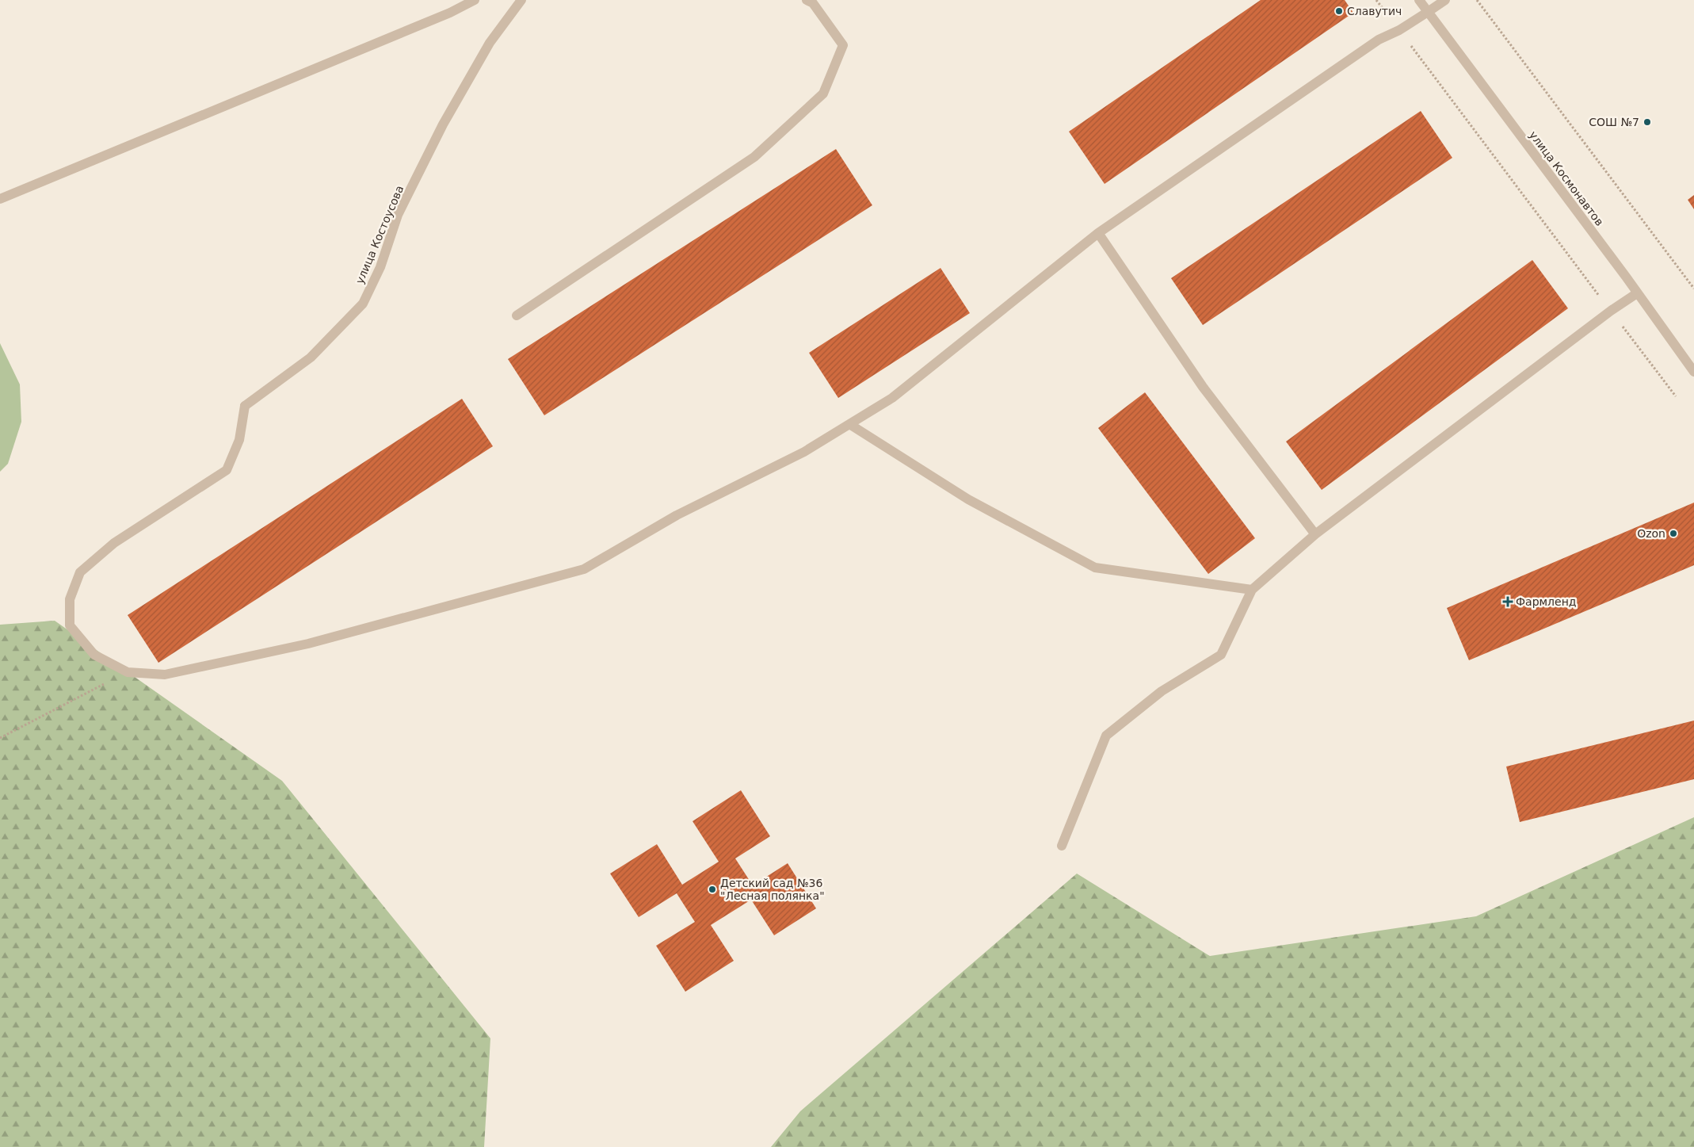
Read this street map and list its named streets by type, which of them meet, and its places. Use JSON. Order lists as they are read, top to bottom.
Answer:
{
  "streets": {
    "street": ["улица Космонавтов", "улица Костоусова"]
  },
  "places": {
    "other": [
      "Славутич",
      "СОШ №7",
      "Ozon",
      "Детский сад №36 \"Лесная полянка\""
    ],
    "health": ["Фармленд"]
  }
}
